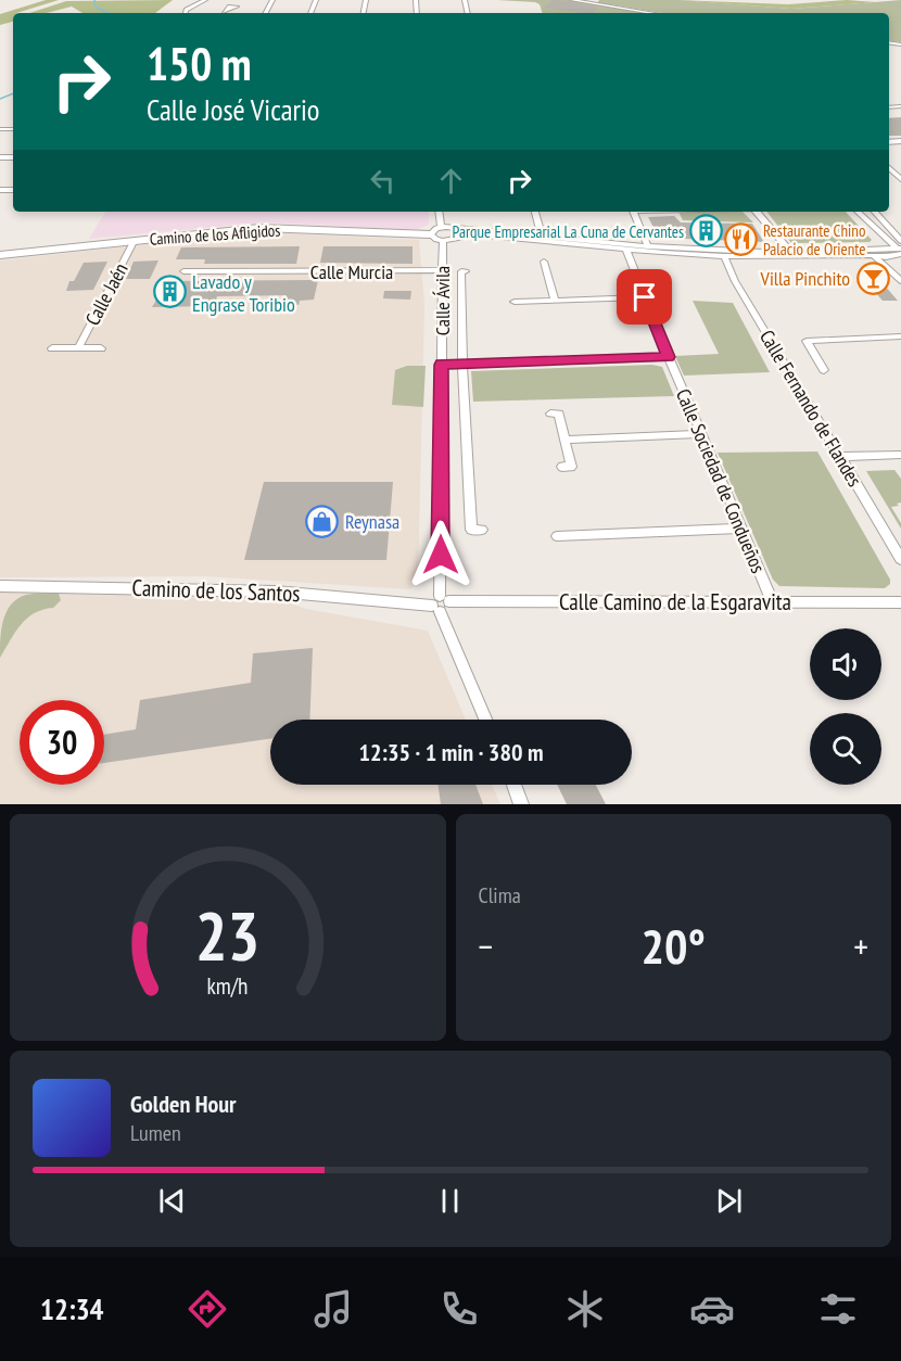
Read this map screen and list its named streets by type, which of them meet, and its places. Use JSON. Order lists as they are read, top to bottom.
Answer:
{
  "streets": {
    "street": [
      "Camino de los Afligidos",
      "Calle Murcia",
      "Calle Jaén",
      "Calle Ávila",
      "Calle Fernando de Flandes",
      "Calle Sociedad de Condueños",
      "Camino de los Santos",
      "Calle Camino de la Esgaravita"
    ]
  },
  "crossings": [
    ["Camino de los Afligidos", "Calle Jaén"],
    ["Calle Murcia", "Calle Ávila"],
    ["Calle Ávila", "Camino de los Santos"],
    ["Calle Ávila", "Calle Camino de la Esgaravita"],
    ["Calle Sociedad de Condueños", "Calle Camino de la Esgaravita"],
    ["Camino de los Santos", "Calle Camino de la Esgaravita"]
  ],
  "places": {
    "building": ["Parque Empresarial La Cuna de Cervantes", "Lavado y Engrase Toribio"],
    "restaurant": ["Restaurante Chino Palacio de Oriente"],
    "bar": ["Villa Pinchito"],
    "shop": ["Reynasa"]
  },
  "page": {
    "turn": ["150 m", "Calle José Vicario"],
    "limit": "30",
    "trip": "12:35 · 1 min · 380 m",
    "tile": "Clima",
    "heat": ["−", "20°", "+"],
    "song": ["Golden Hour", "Lumen"],
    "tabs": "12:34",
    "gauge": ["23", "km/h"]
  }
}
